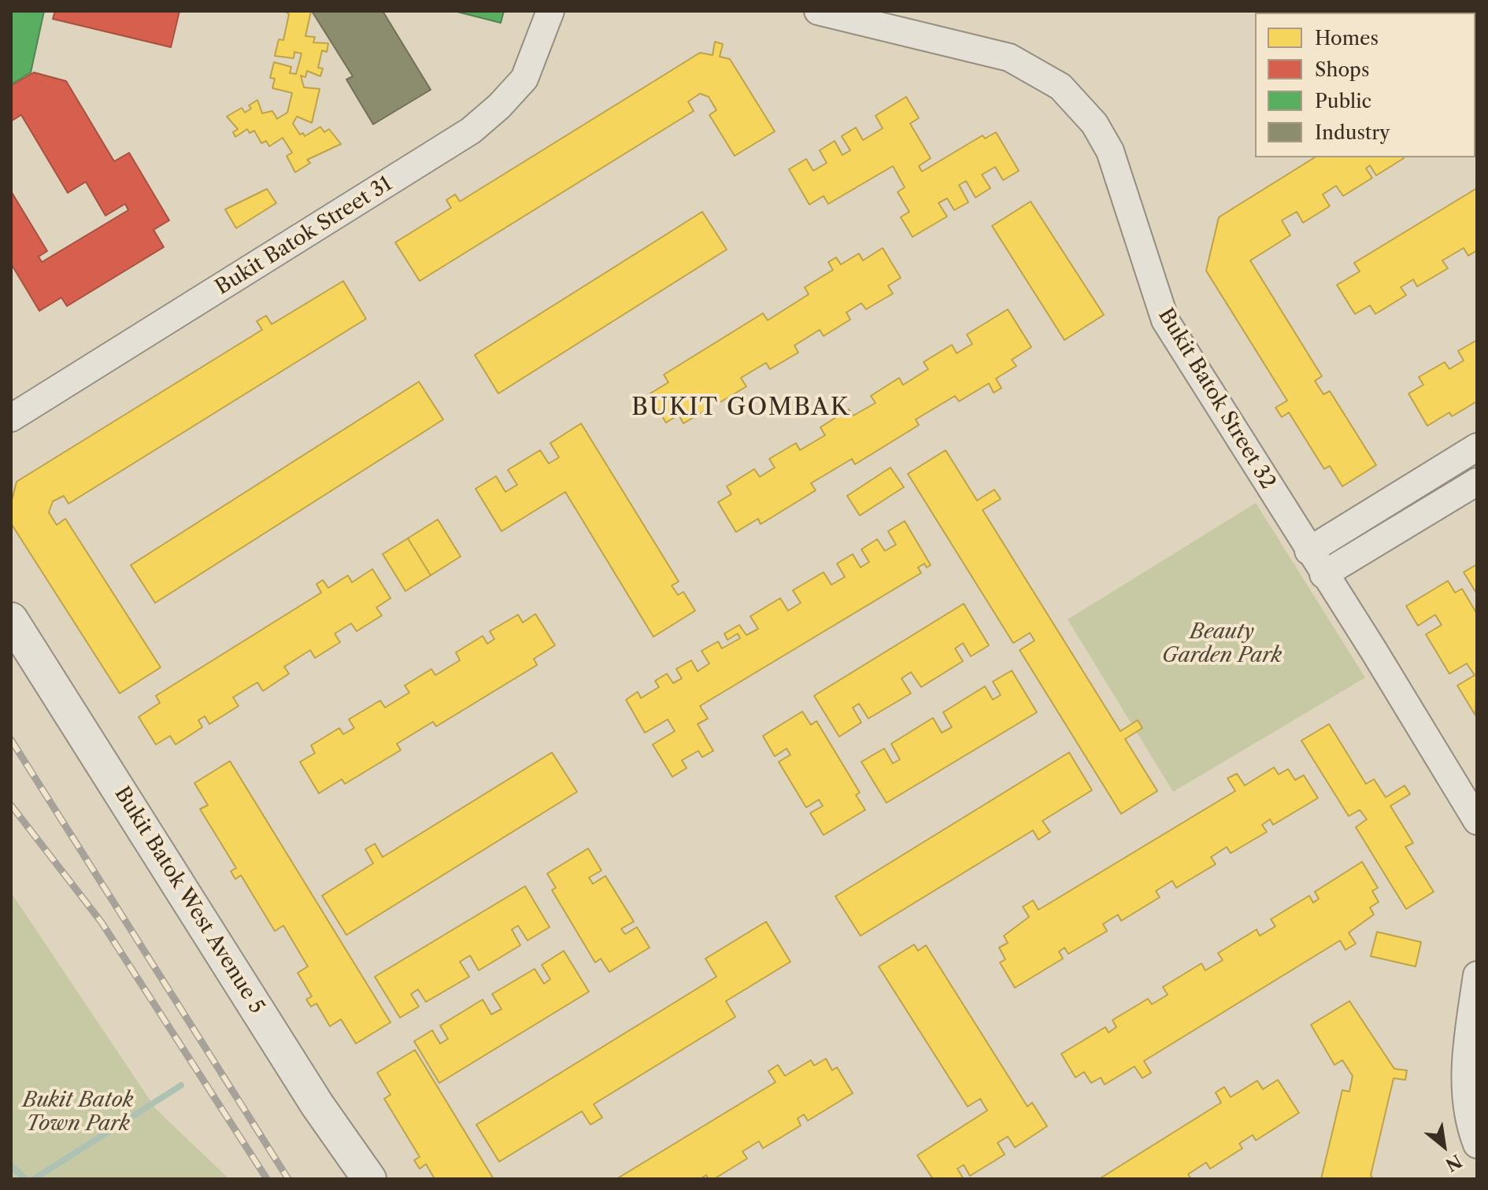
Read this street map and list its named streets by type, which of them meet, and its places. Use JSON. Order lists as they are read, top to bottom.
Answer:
{
  "streets": {
    "street": ["Bukit Batok Street 31", "Bukit Batok Street 32", "Bukit Batok West Avenue 5"]
  },
  "districts": ["BUKIT GOMBAK"],
  "parks": ["Beauty Garden Park", "Bukit Batok Town Park"],
  "legend": [
    "Homes",
    "Shops",
    "Public",
    "Industry"
  ],
  "north": "bottom right"
}
